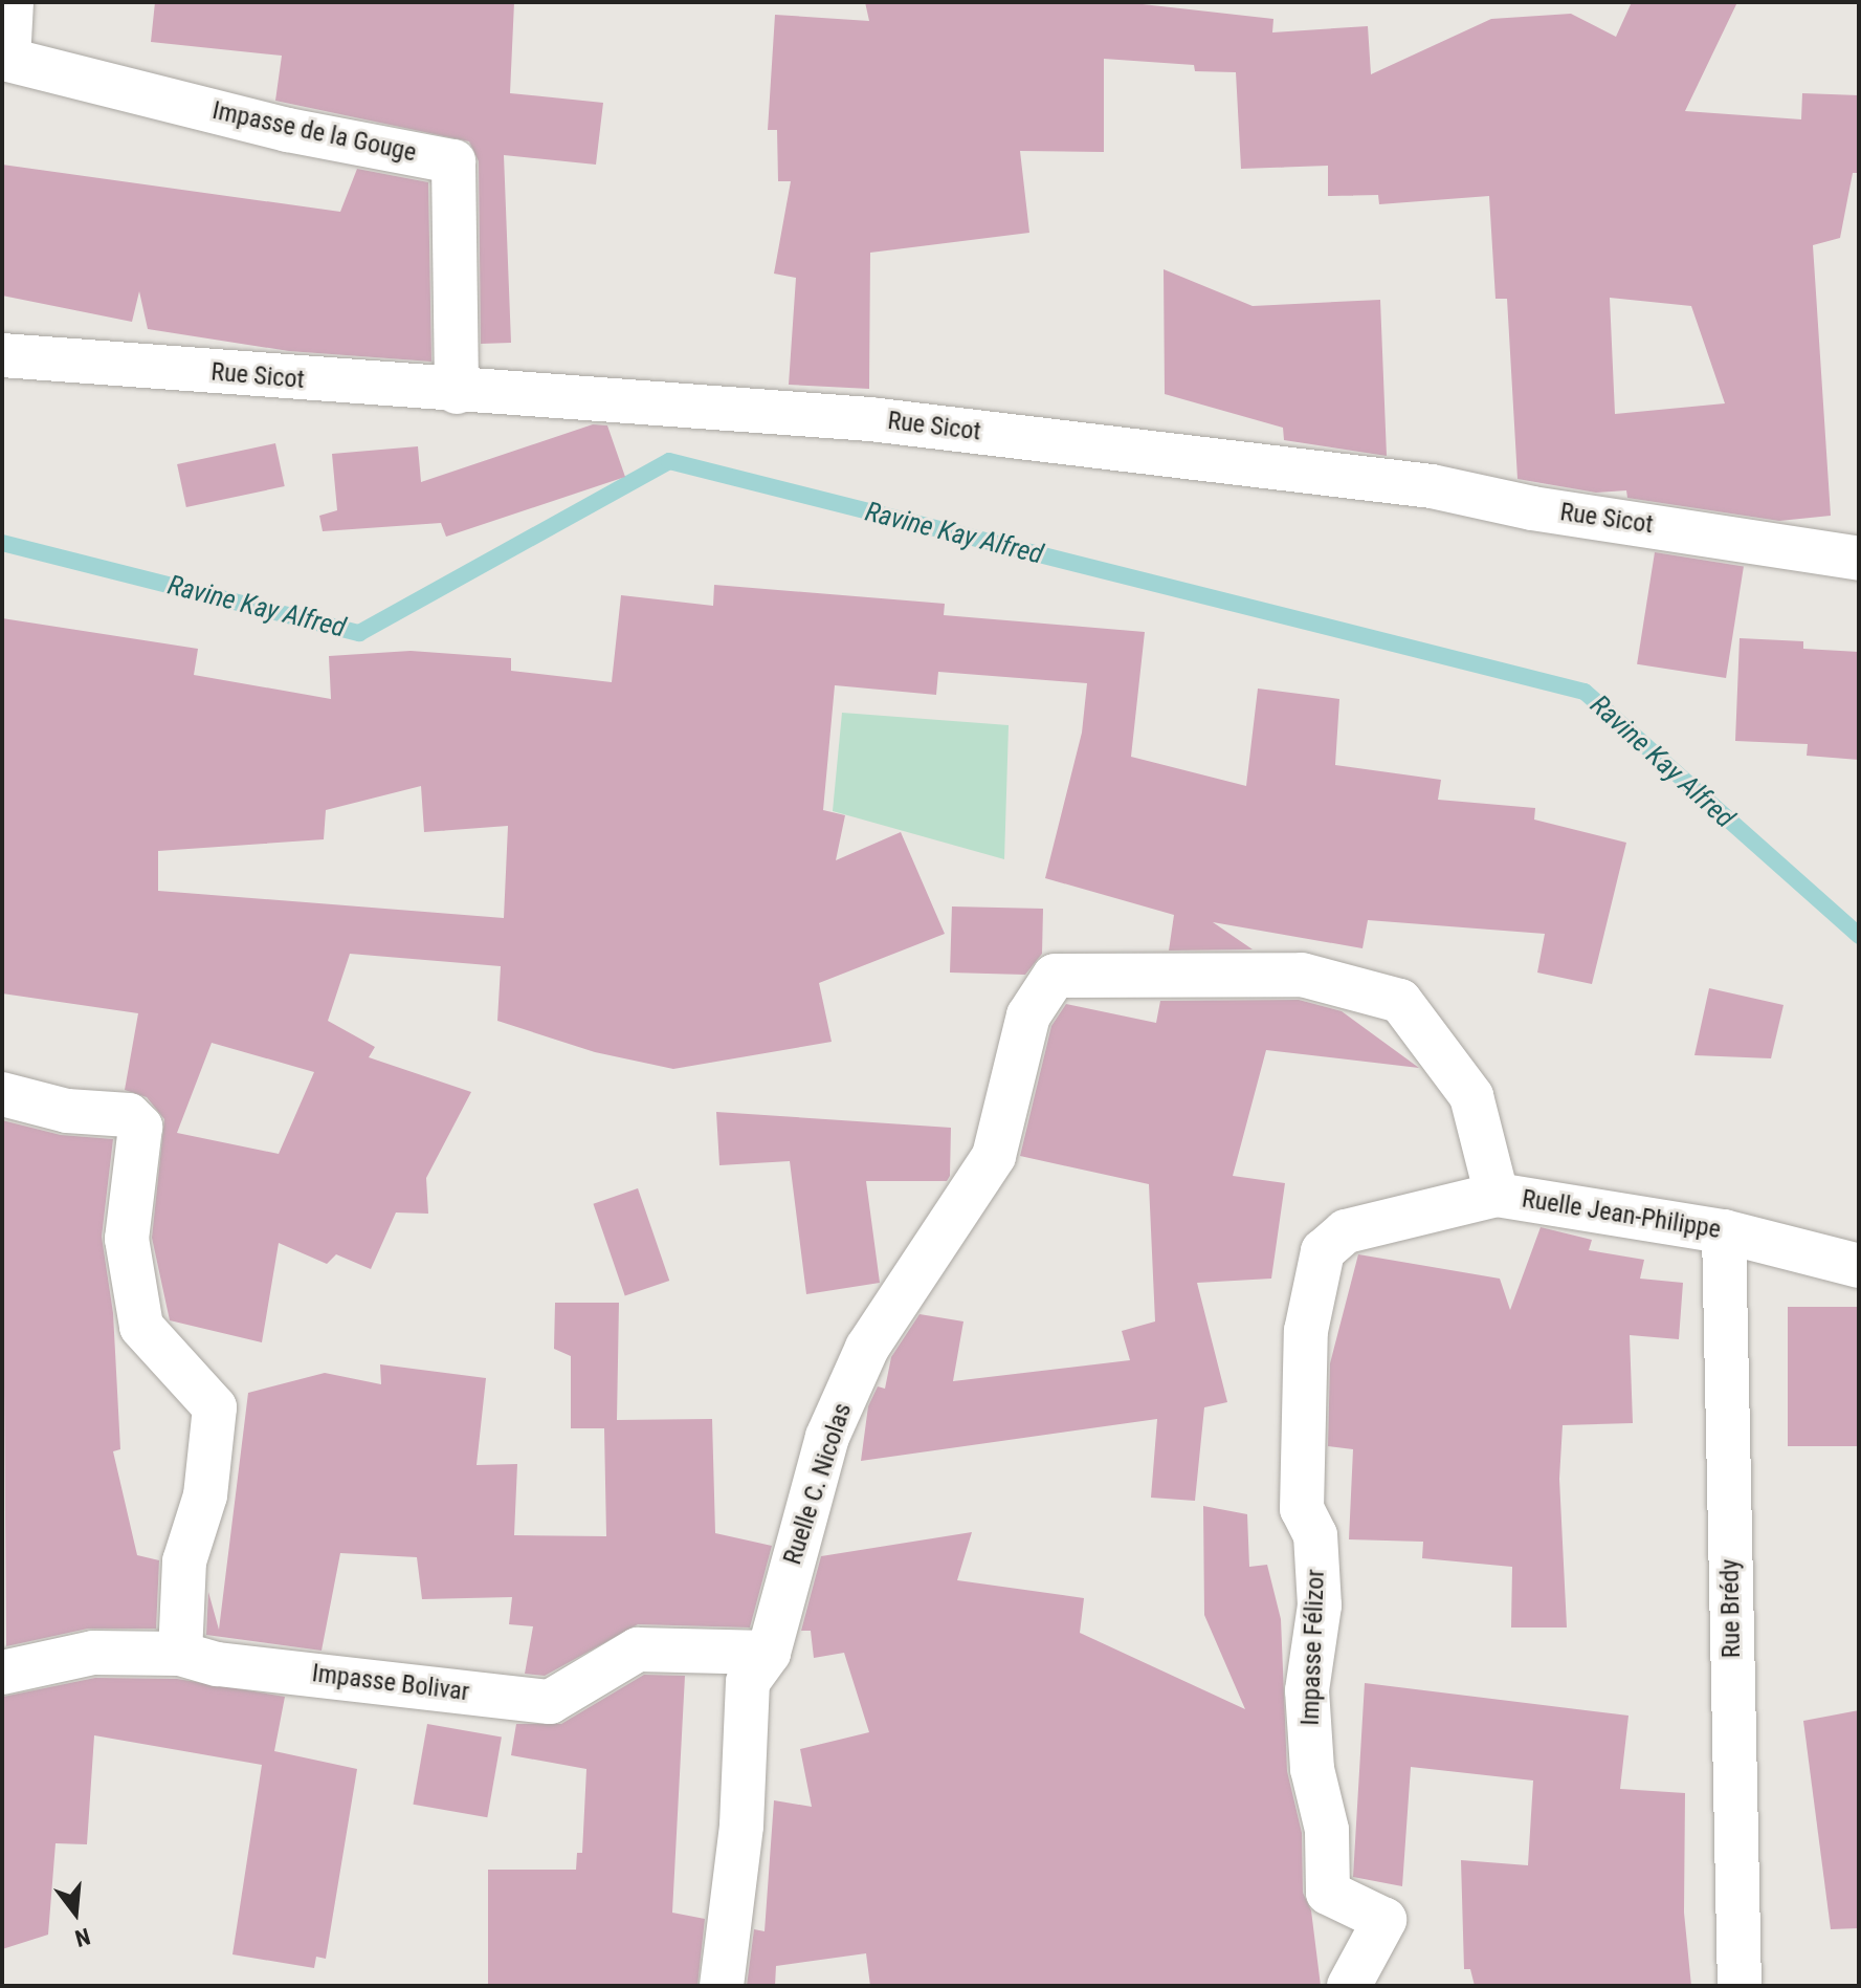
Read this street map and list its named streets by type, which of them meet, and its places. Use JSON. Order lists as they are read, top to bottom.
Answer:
{
  "streets": {
    "street": [
      "Impasse de la Gouge",
      "Rue Sicot",
      "Ruelle Jean-Philippe",
      "Ruelle C. Nicolas",
      "Rue Brédy",
      "Impasse Félizor",
      "Impasse Bolivar"
    ]
  },
  "crossings": [
    ["Impasse de la Gouge", "Rue Sicot"],
    ["Ruelle Jean-Philippe", "Ruelle C. Nicolas"],
    ["Ruelle Jean-Philippe", "Rue Brédy"],
    ["Ruelle Jean-Philippe", "Impasse Félizor"],
    ["Ruelle C. Nicolas", "Impasse Bolivar"]
  ],
  "water": ["Ravine Kay Alfred"],
  "north": "bottom"
}
